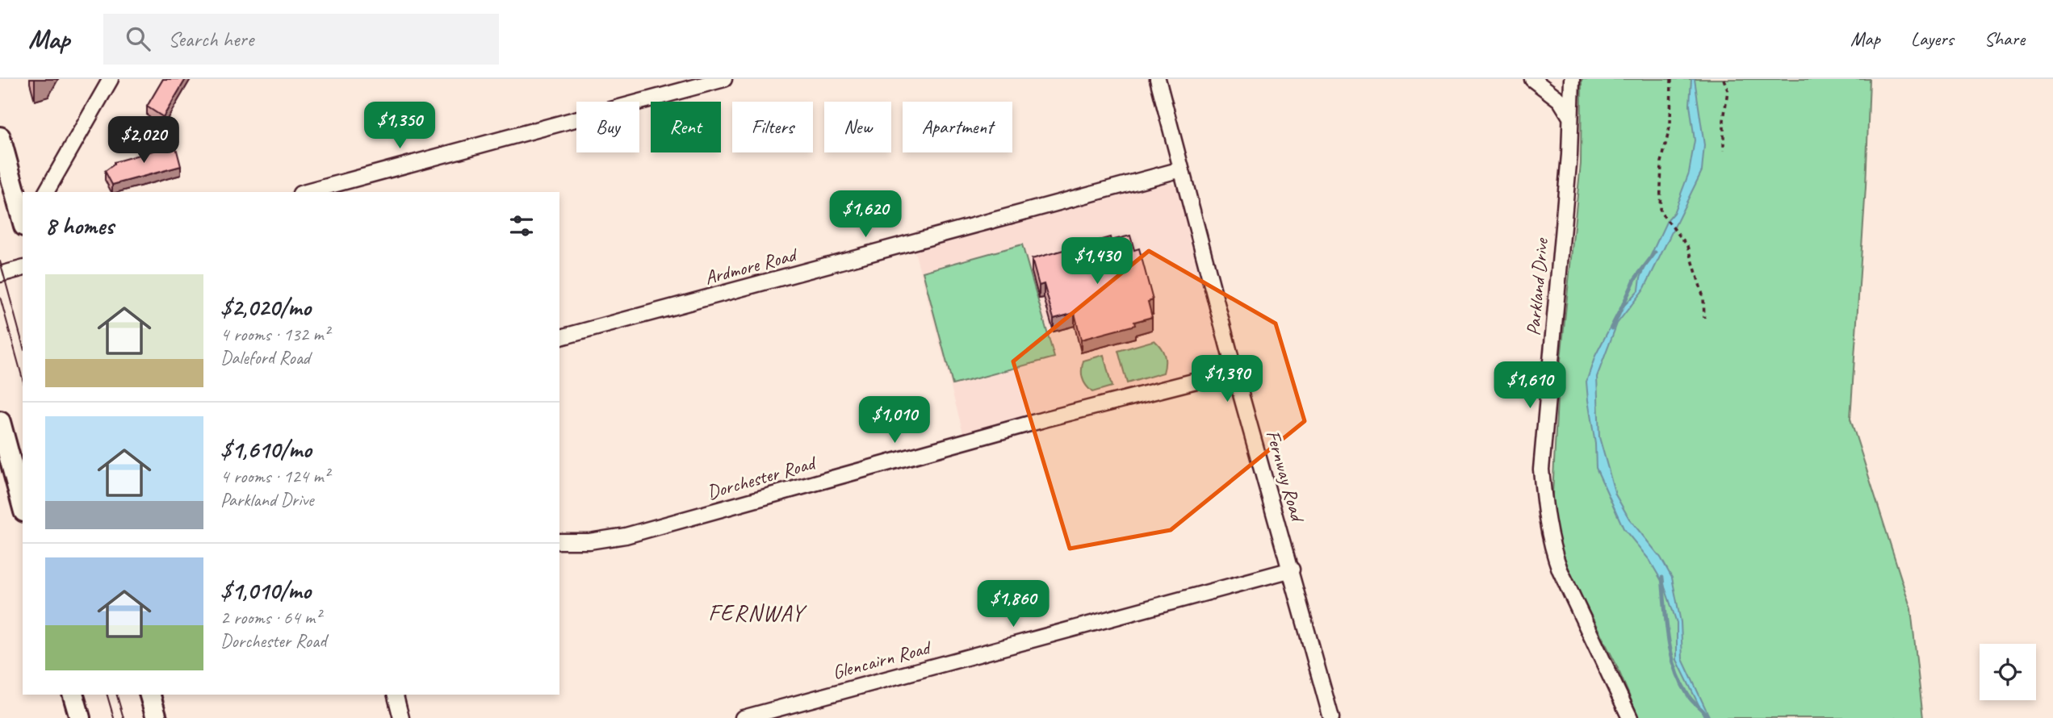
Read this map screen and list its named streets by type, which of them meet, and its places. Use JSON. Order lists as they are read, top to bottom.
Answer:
{
  "streets": {
    "street": [
      "Ardmore Road",
      "Parkland Drive",
      "Fernway Road",
      "Dorchester Road",
      "Glencairn Road"
    ]
  },
  "crossings": [
    ["Ardmore Road", "Fernway Road"],
    ["Fernway Road", "Dorchester Road"],
    ["Fernway Road", "Glencairn Road"]
  ],
  "districts": ["FERNWAY"],
  "page": {
    "header": "Map",
    "search": "Search here",
    "nav": ["Map", "Layers", "Share"],
    "price": [
      "$1,350",
      "$2,020",
      "$1,620",
      "$1,430",
      "$1,390",
      "$1,610",
      "$1,010",
      "$1,860"
    ],
    "chip": [
      "Buy",
      "Rent",
      "Filters",
      "New",
      "Apartment"
    ],
    "heading": "8 homes",
    "list": [
      {
        "name": "$2,020/mo",
        "note": "4 rooms · 132 m² · Daleford Road"
      },
      {
        "name": "$1,610/mo",
        "note": "4 rooms · 124 m² · Parkland Drive"
      },
      {
        "name": "$1,010/mo",
        "note": "2 rooms · 64 m² · Dorchester Road"
      }
    ]
  }
}
